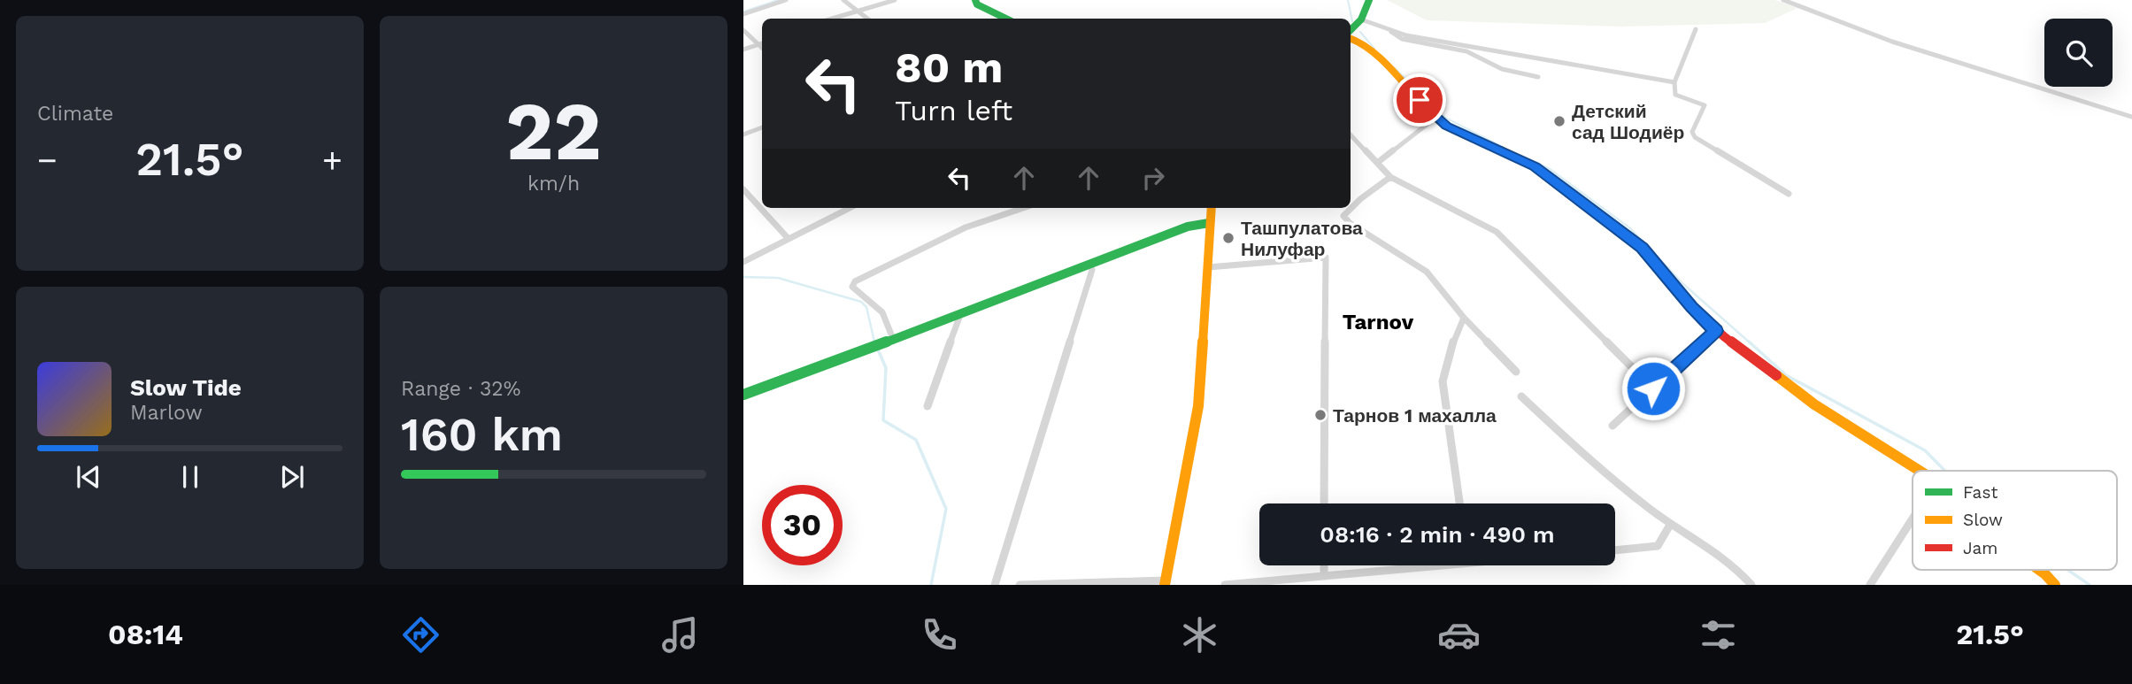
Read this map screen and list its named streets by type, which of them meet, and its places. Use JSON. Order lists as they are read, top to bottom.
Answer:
{
  "districts": ["Tarnov"],
  "places": ["Детский сад Шодиёр", "Ташпулатова Нилуфар", "Тарнов 1 махалла"],
  "legend": ["Fast", "Slow", "Jam"],
  "page": {
    "tile": [
      "Climate",
      ["22", "km/h"],
      ["Range · 32%", "160 km"]
    ],
    "turn": ["80 m", "Turn left"],
    "heat": ["−", "21.5°", "+"],
    "song": ["Slow Tide", "Marlow"],
    "limit": "30",
    "trip": "08:16 · 2 min · 490 m",
    "tabs": ["08:14", "21.5°"]
  }
}
